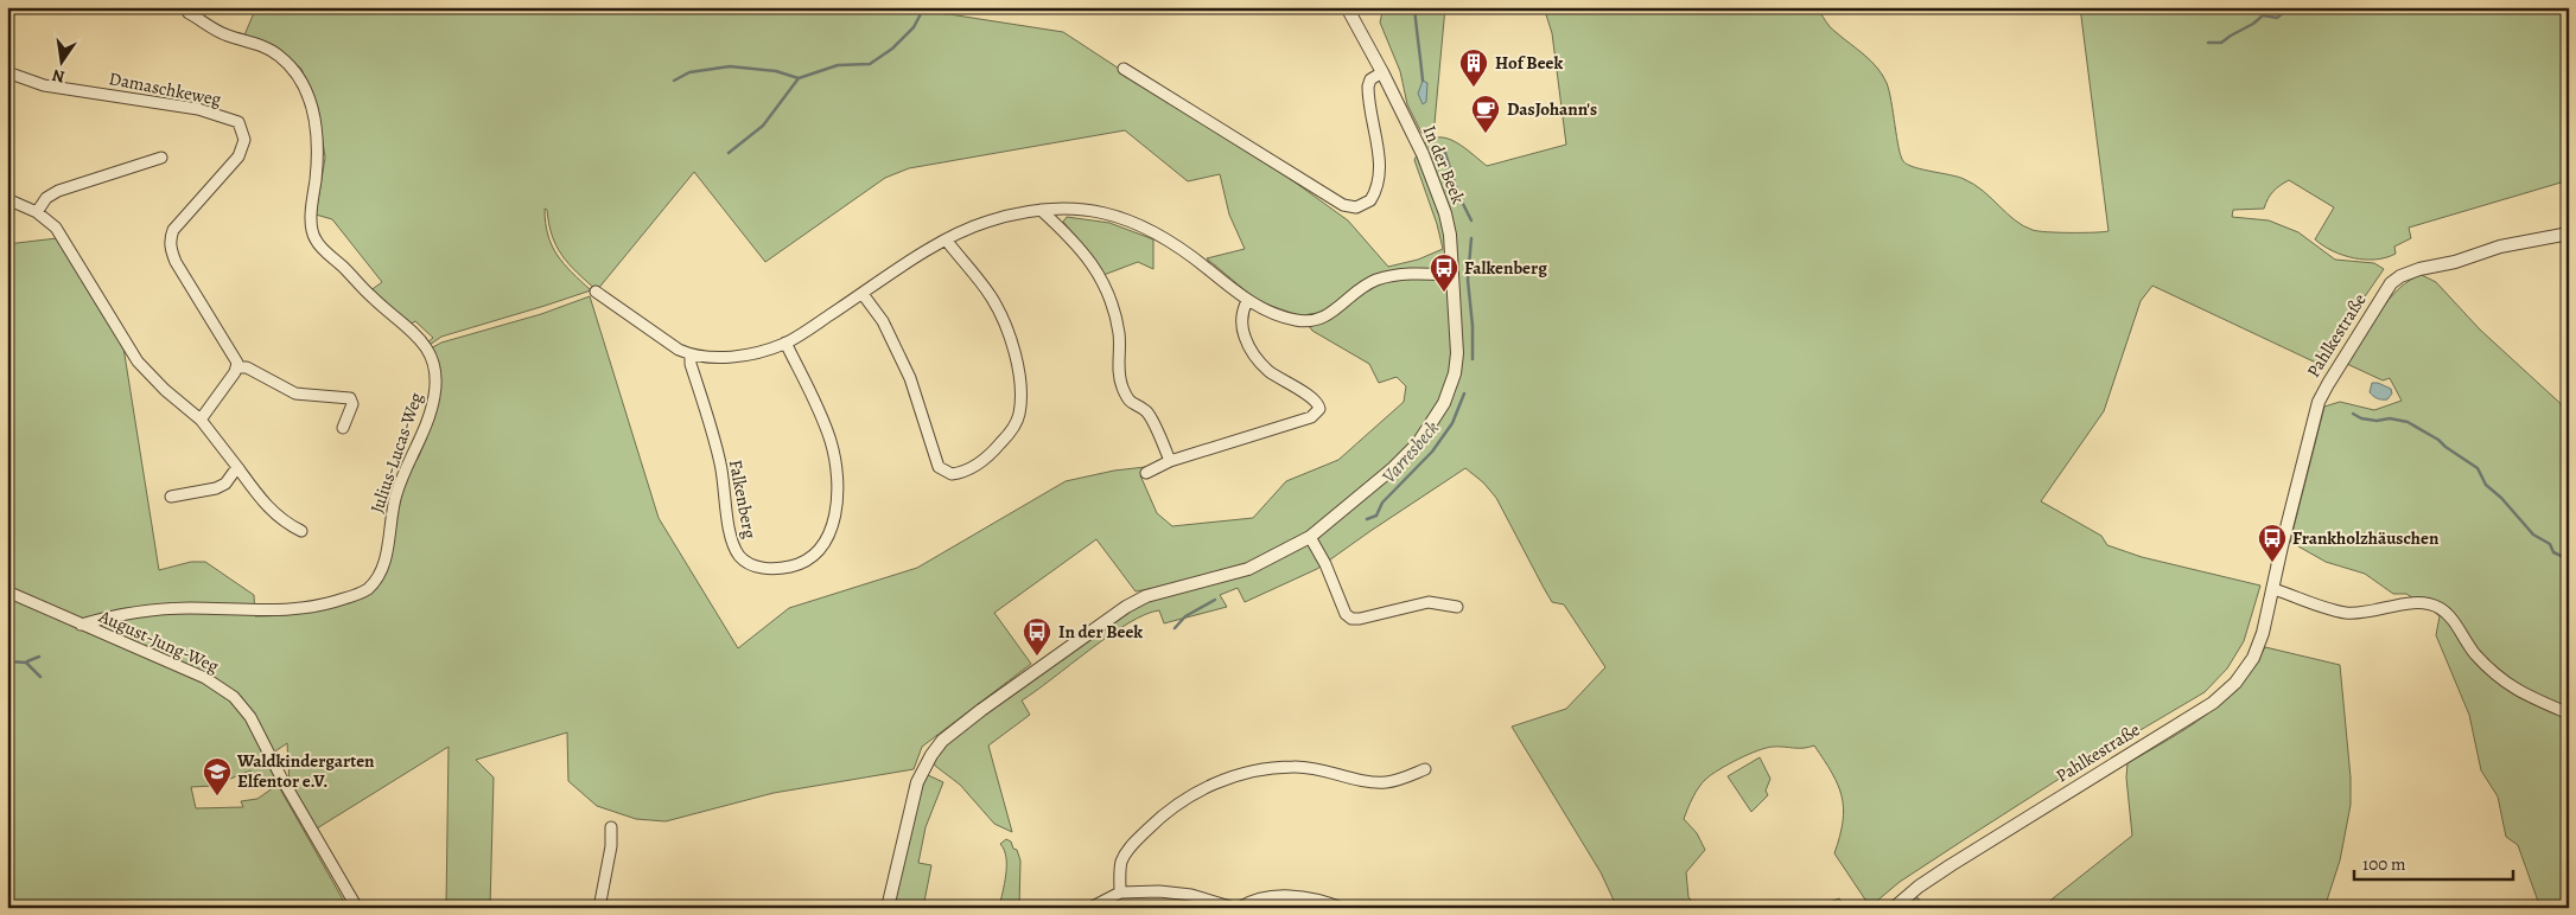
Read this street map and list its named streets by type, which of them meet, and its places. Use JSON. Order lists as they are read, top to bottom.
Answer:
{
  "streets": {
    "street": [
      "Damaschkeweg",
      "In der Beek",
      "Pahlkestraße",
      "Julius-Lucas-Weg",
      "Falkenberg",
      "August-Jung-Weg"
    ]
  },
  "crossings": [
    ["Julius-Lucas-Weg", "August-Jung-Weg"]
  ],
  "water": ["Varresbeck"],
  "places": {
    "building": ["Hof Beek"],
    "cafe": ["DasJohann's"],
    "bus stop": ["Falkenberg", "Frankholzhäuschen", "In der Beek"],
    "school or university": ["Waldkindergarten Elfentor e.V."]
  },
  "scale_bar": "100 m",
  "north": "bottom"
}
